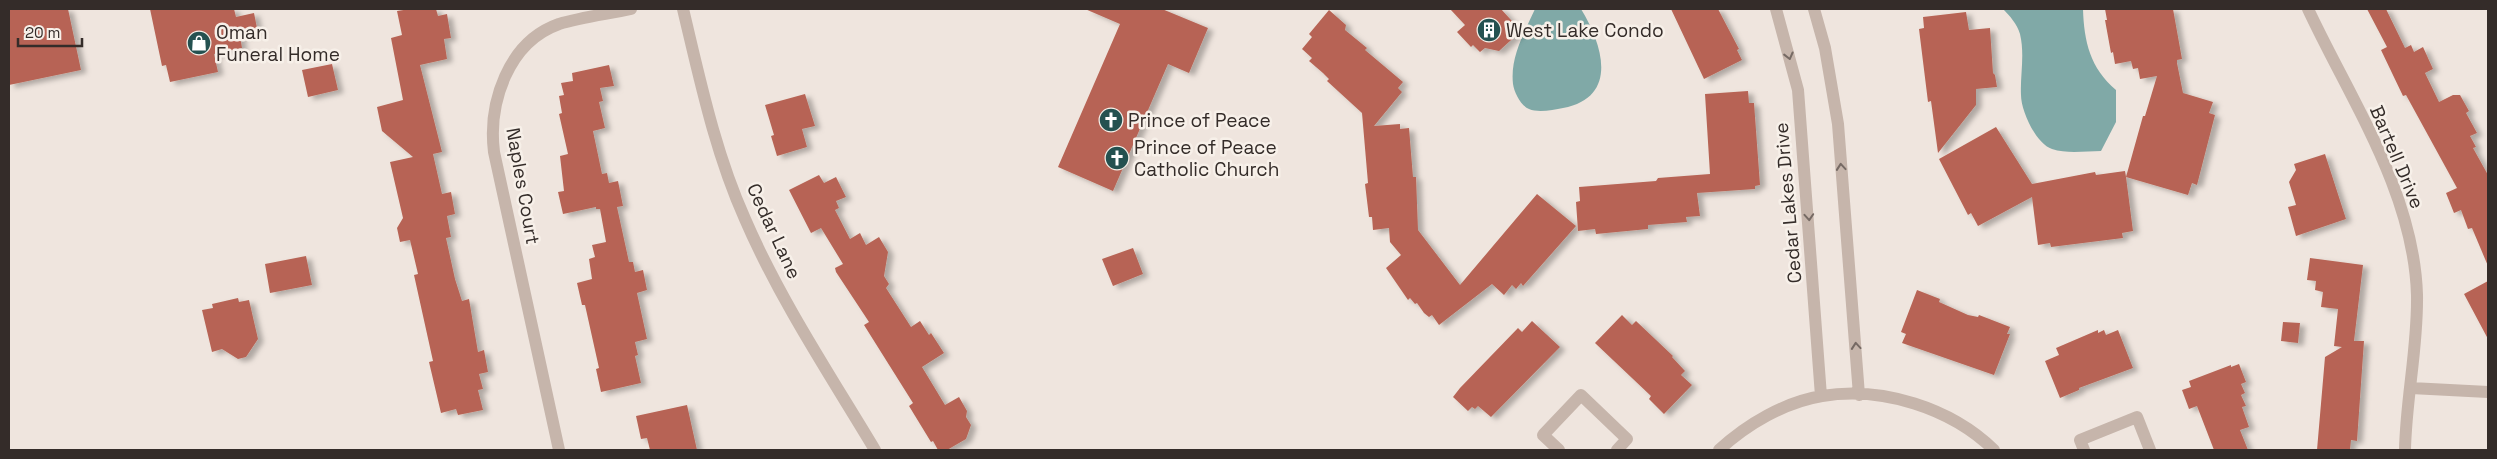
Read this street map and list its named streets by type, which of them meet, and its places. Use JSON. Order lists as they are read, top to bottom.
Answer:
{
  "streets": {
    "street": [
      "Bartell Drive",
      "Naples Court",
      "Cedar Lakes Drive",
      "Cedar Lane"
    ]
  },
  "places": {
    "building": ["West Lake Condo"],
    "shop": ["Oman Funeral Home"],
    "church": ["Prince of Peace", "Prince of Peace Catholic Church"]
  },
  "scale_bar": "20 m"
}
